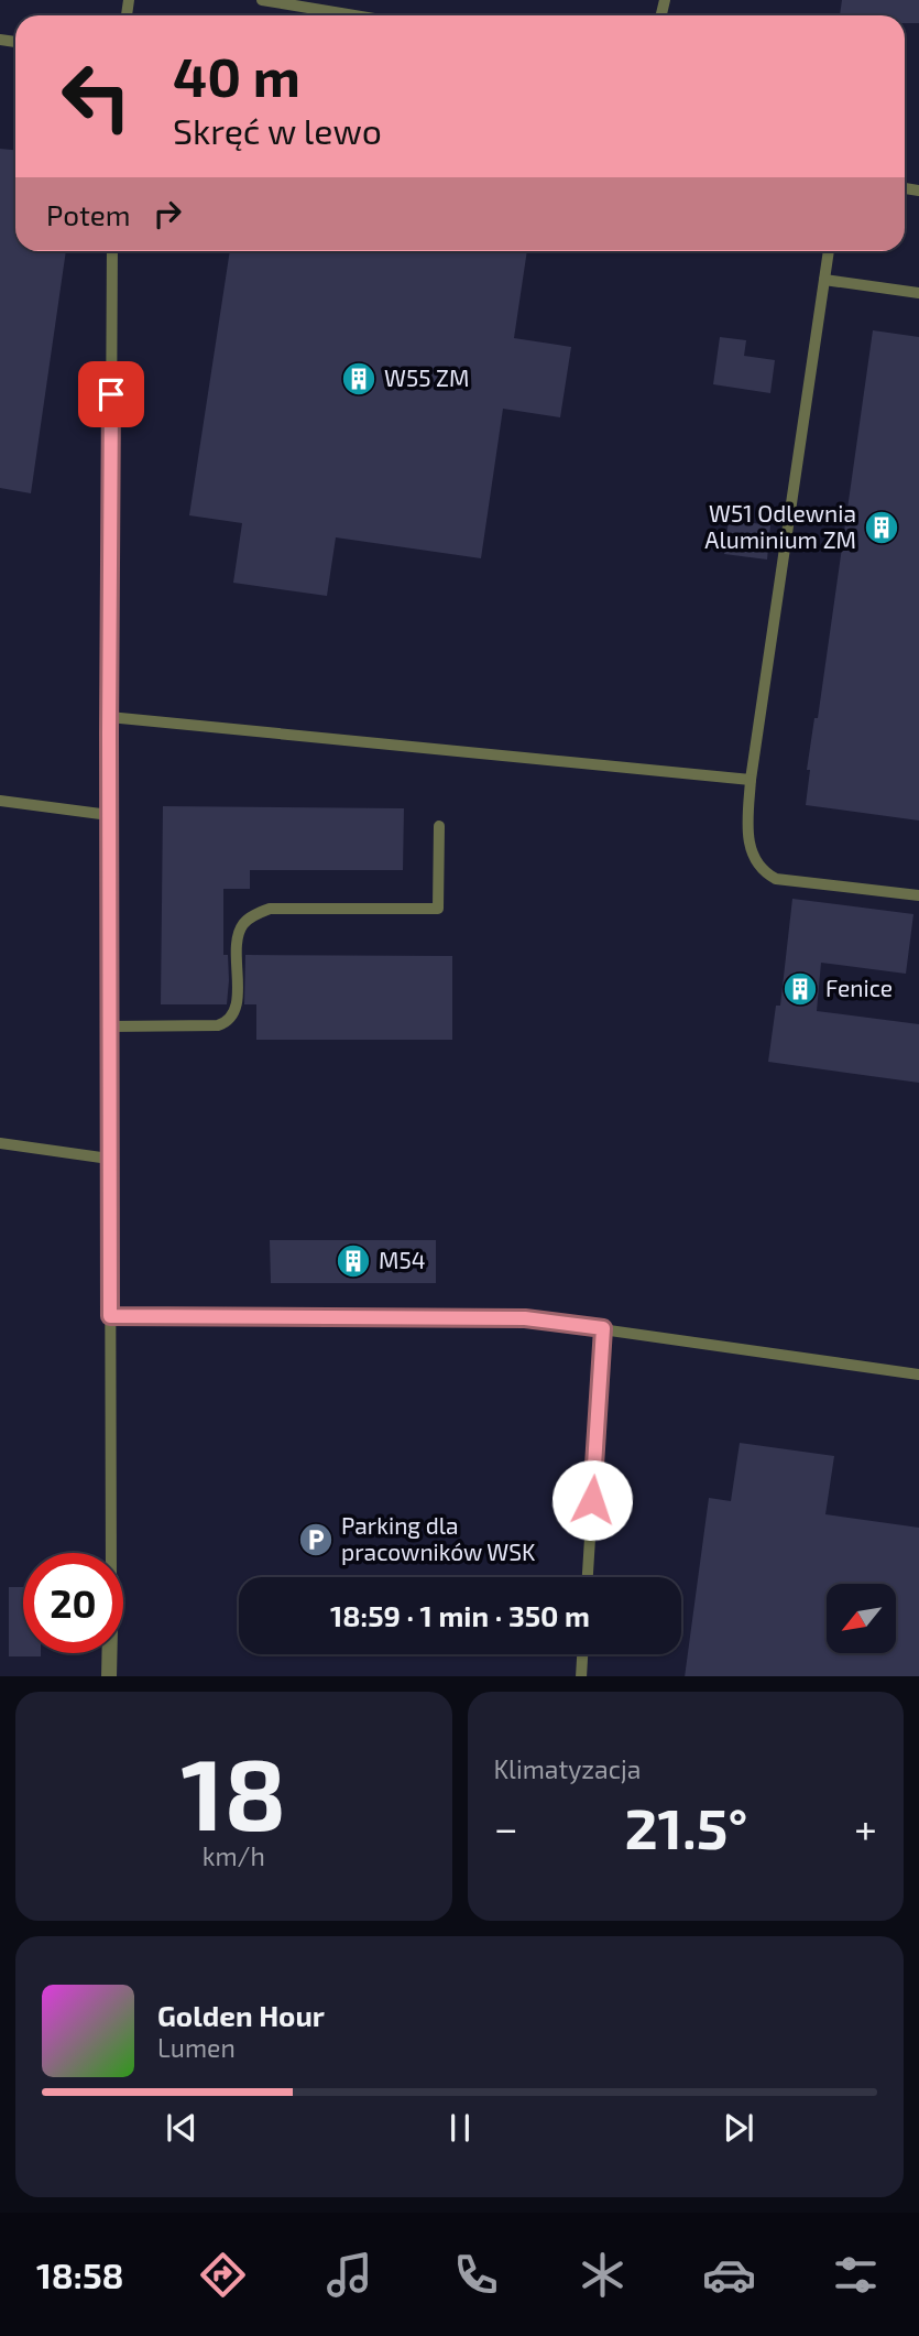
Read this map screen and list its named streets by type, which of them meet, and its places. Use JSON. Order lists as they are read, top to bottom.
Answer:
{
  "places": {
    "building": [
      "W55 ZM",
      "W51 Odlewnia Aluminium ZM",
      "Fenice",
      "M54"
    ],
    "parking": ["Parking dla pracowników WSK"]
  },
  "north": "bottom left",
  "page": {
    "turn": ["40 m", "Skręć w lewo"],
    "then": "Potem",
    "limit": "20",
    "trip": "18:59 · 1 min · 350 m",
    "tile": [
      ["18", "km/h"],
      "Klimatyzacja"
    ],
    "heat": ["−", "21.5°", "+"],
    "song": ["Golden Hour", "Lumen"],
    "tabs": "18:58"
  }
}
